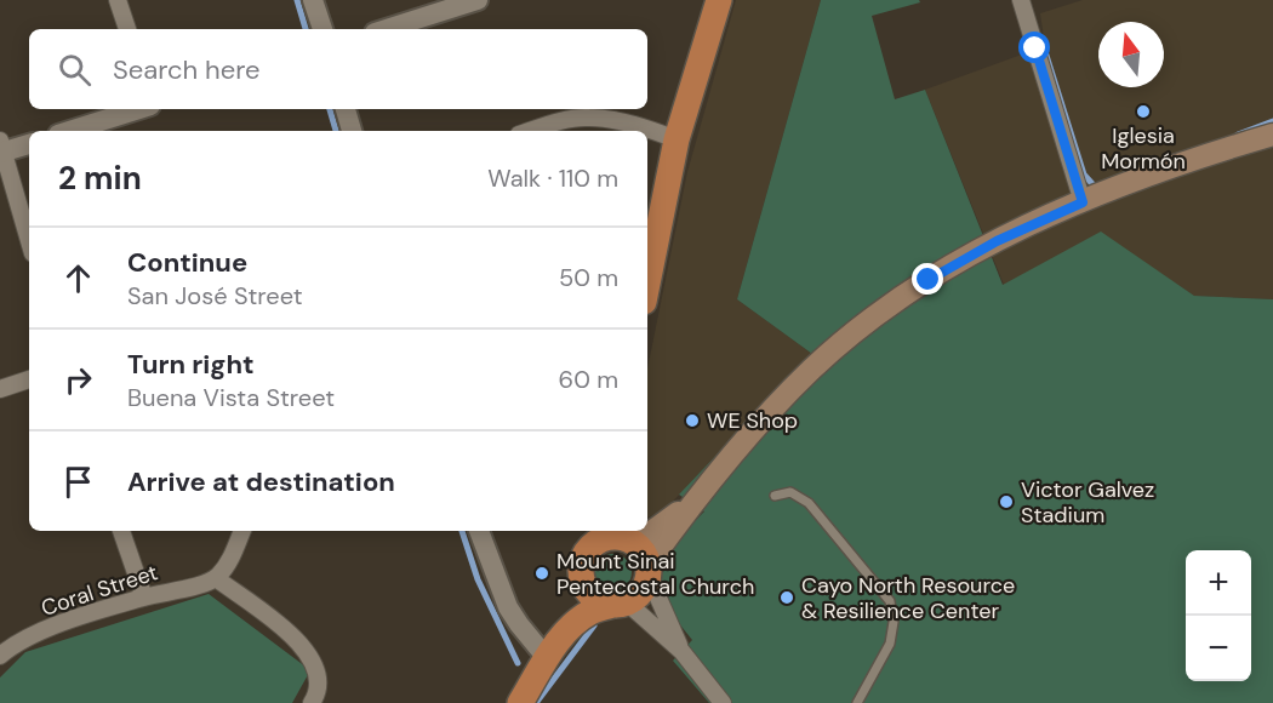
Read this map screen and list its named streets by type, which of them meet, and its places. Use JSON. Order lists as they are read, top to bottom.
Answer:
{
  "streets": {
    "street": ["Coral Street"]
  },
  "places": [
    "Iglesia Mormón",
    "WE Shop",
    "Victor Galvez Stadium",
    "Mount Sinai Pentecostal Church",
    "Cayo North Resource & Resilience Center"
  ],
  "north": "top",
  "page": {
    "search": "Search here",
    "heading": ["2 min", "Walk · 110 m"],
    "list": [
      ["Continue", "San José Street", "50 m"],
      ["Turn right", "Buena Vista Street", "60 m"],
      "Arrive at destination"
    ],
    "map_buttons": ["+", "−"]
  }
}
